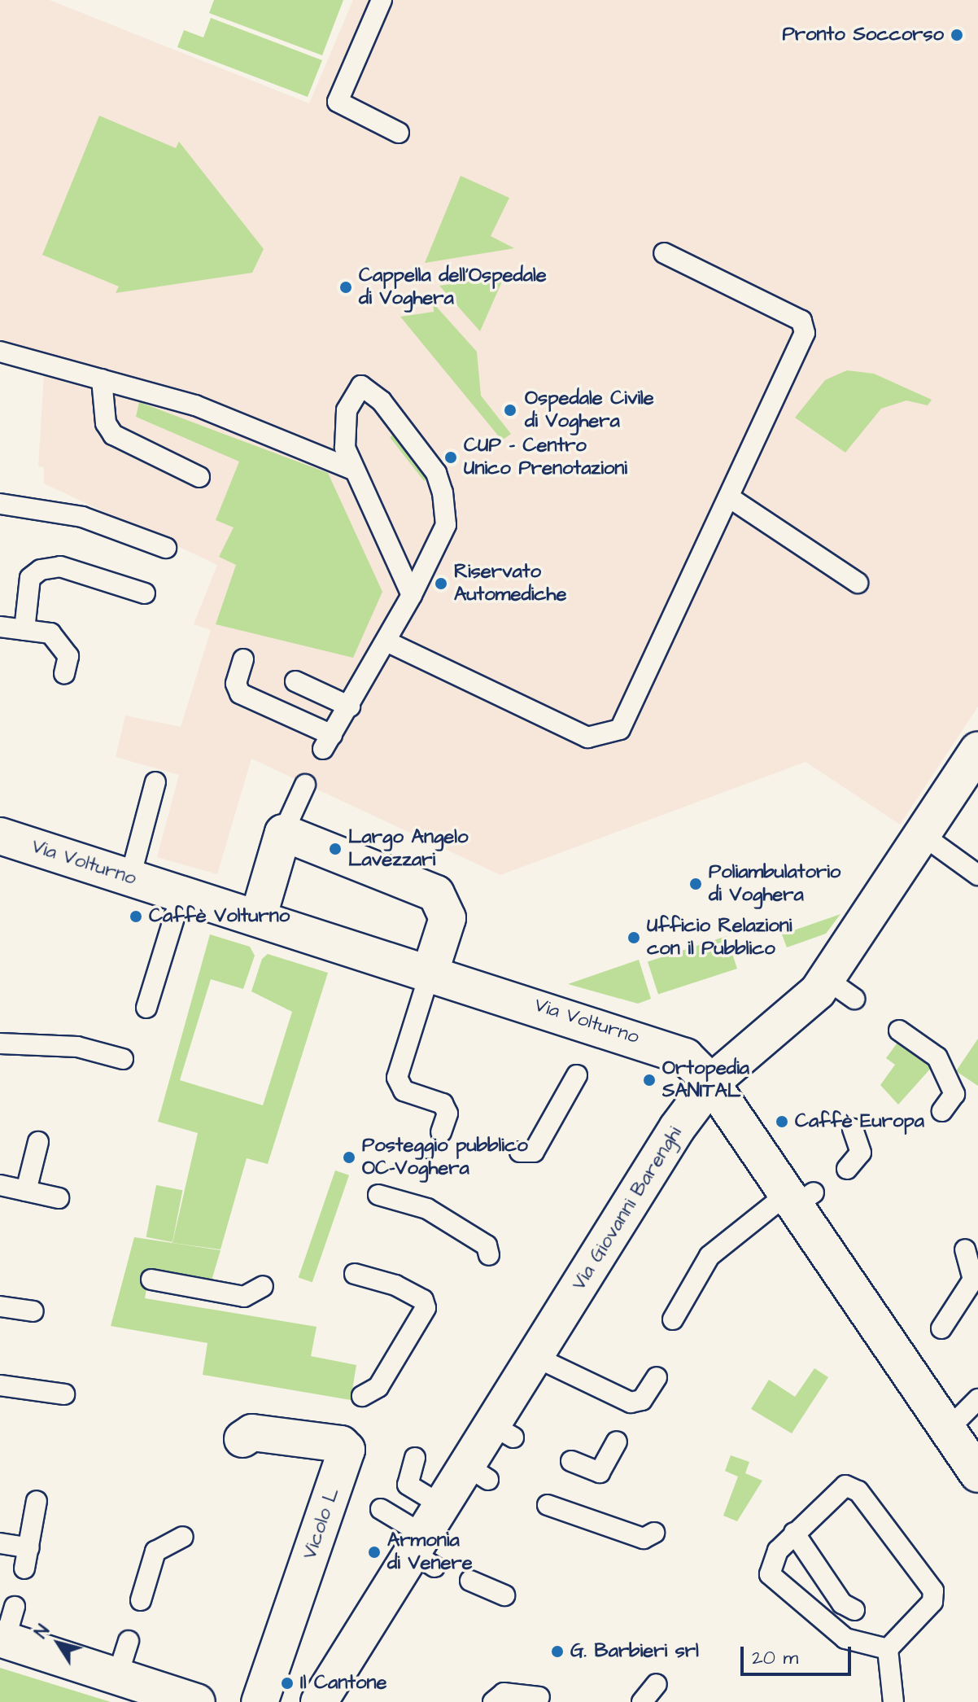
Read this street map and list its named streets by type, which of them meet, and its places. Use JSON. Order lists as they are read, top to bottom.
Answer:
{
  "streets": {
    "street": ["Via Volturno", "Via Giovanni Barenghi", "Vicolo L"]
  },
  "crossings": [
    ["Via Volturno", "Via Giovanni Barenghi"]
  ],
  "places": [
    "Pronto Soccorso",
    "Cappella dell'Ospedale di Voghera",
    "Ospedale Civile di Voghera",
    "CUP - Centro Unico Prenotazioni",
    "Riservato Automediche",
    "Largo Angelo Lavezzari",
    "Poliambulatorio di Voghera",
    "Caffè Volturno",
    "Ufficio Relazioni con il Pubblico",
    "Ortopedia SANITAL",
    "Caffè Europa",
    "Posteggio pubblico OC-Voghera",
    "Armonia di Venere",
    "G. Barbieri srl",
    "Il Cantone"
  ],
  "scale_bar": "20 m",
  "north": "top left"
}
